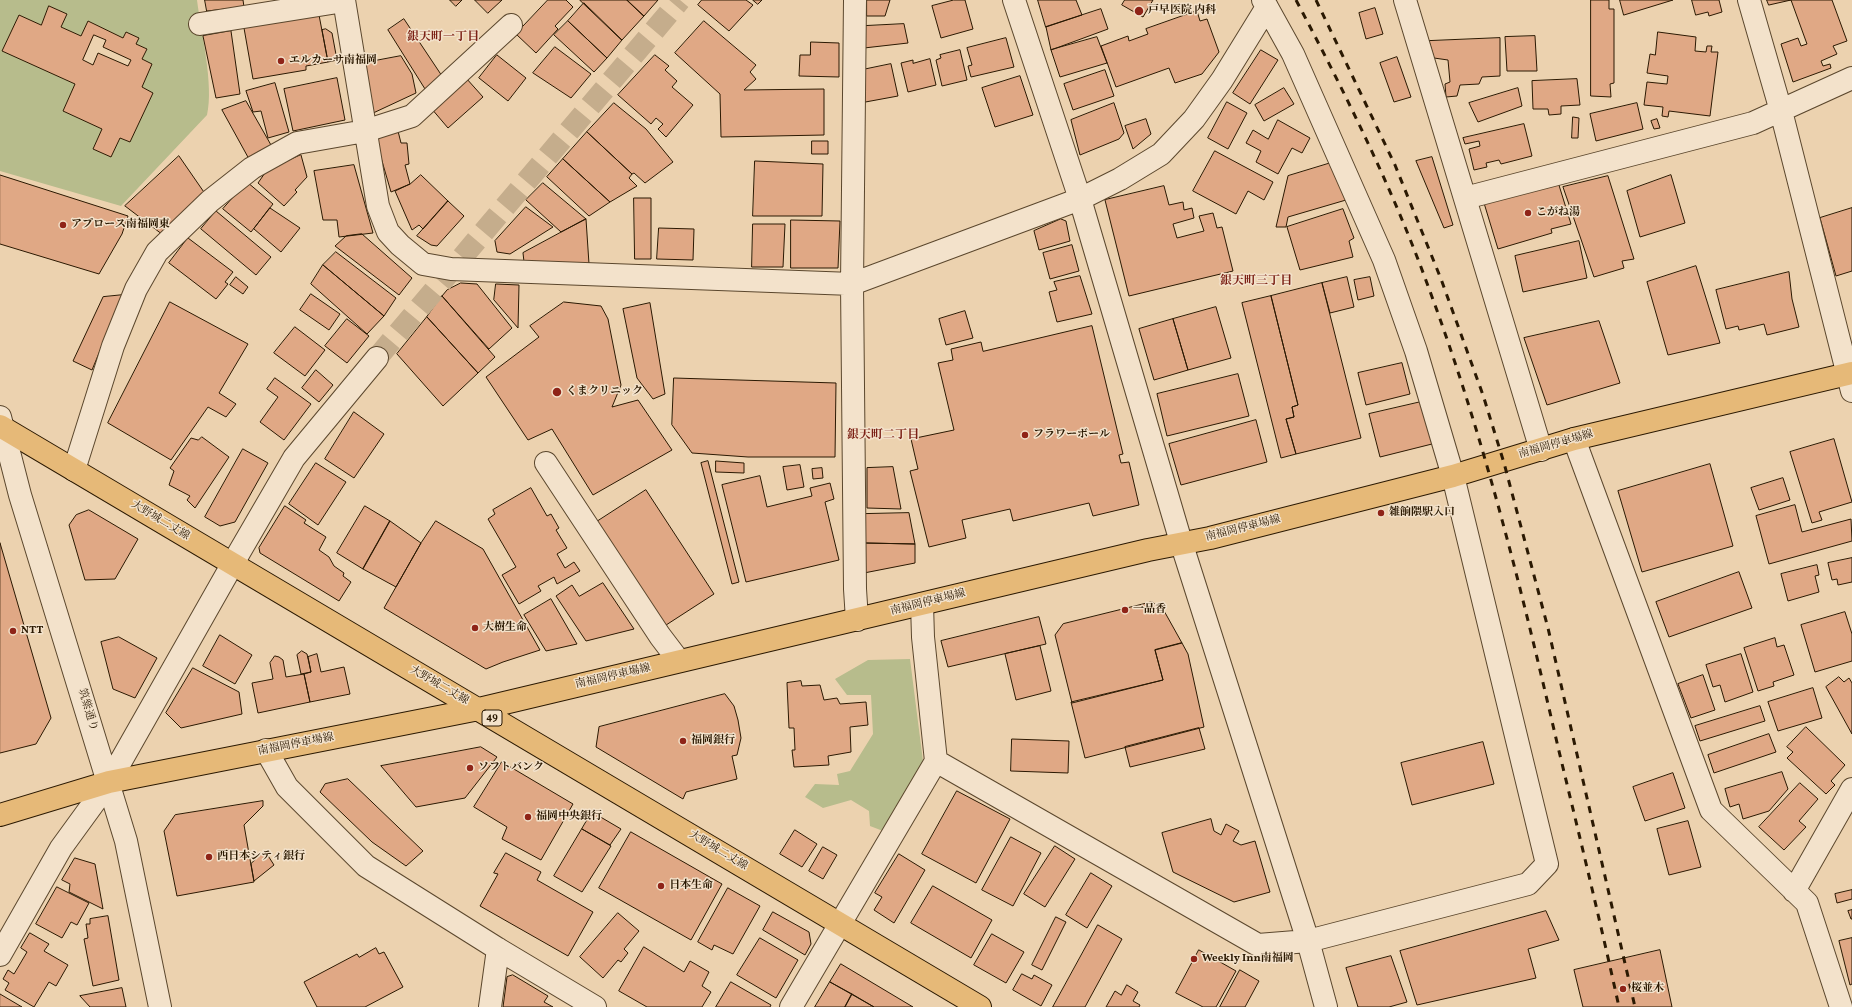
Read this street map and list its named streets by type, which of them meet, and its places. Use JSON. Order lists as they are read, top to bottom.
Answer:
{
  "streets": {
    "main road": ["南福岡停車場線", "大野城二丈線", "49"],
    "street": ["筑紫通り"]
  },
  "crossings": [
    ["南福岡停車場線", "大野城二丈線"],
    ["南福岡停車場線", "筑紫通り"],
    ["大野城二丈線", "筑紫通り"]
  ],
  "districts": ["銀天町一丁目", "銀天町三丁目", "銀天町二丁目"],
  "places": [
    "戸早医院 内科",
    "エルカーサ南福岡",
    "こがね湯",
    "アプロース南福岡東",
    "くまクリニック",
    "フラワーボール",
    "雑餉隈駅入口",
    "一品香",
    "大樹生命",
    "NTT",
    "福岡銀行",
    "ソフトバンク",
    "福岡中央銀行",
    "西日本シティ銀行",
    "日本生命",
    "Weekly Inn南福岡",
    "桜並木"
  ]
}
